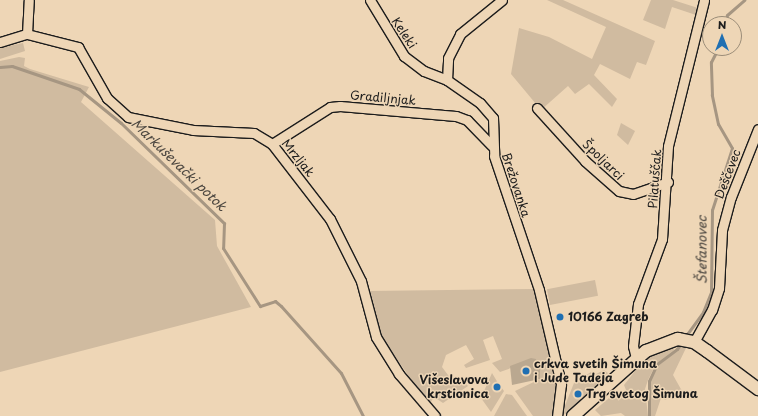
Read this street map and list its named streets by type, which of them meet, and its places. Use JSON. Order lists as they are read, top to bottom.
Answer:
{
  "streets": {
    "street": [
      "Keleki",
      "Gradiljnjak",
      "Mrzljak",
      "Špoljarci",
      "Deščevec",
      "Pilatuščak",
      "Brežovanka"
    ]
  },
  "crossings": [
    ["Keleki", "Brežovanka"],
    ["Gradiljnjak", "Mrzljak"],
    ["Gradiljnjak", "Brežovanka"],
    ["Špoljarci", "Pilatuščak"]
  ],
  "water": ["Markuševački potok", "Štefanovec"],
  "places": [
    "10166 Zagreb",
    "crkva svetih Šimuna i Jude Tadeja",
    "Višeslavova krstionica",
    "Trg svetog Šimuna"
  ],
  "north": "top"
}
